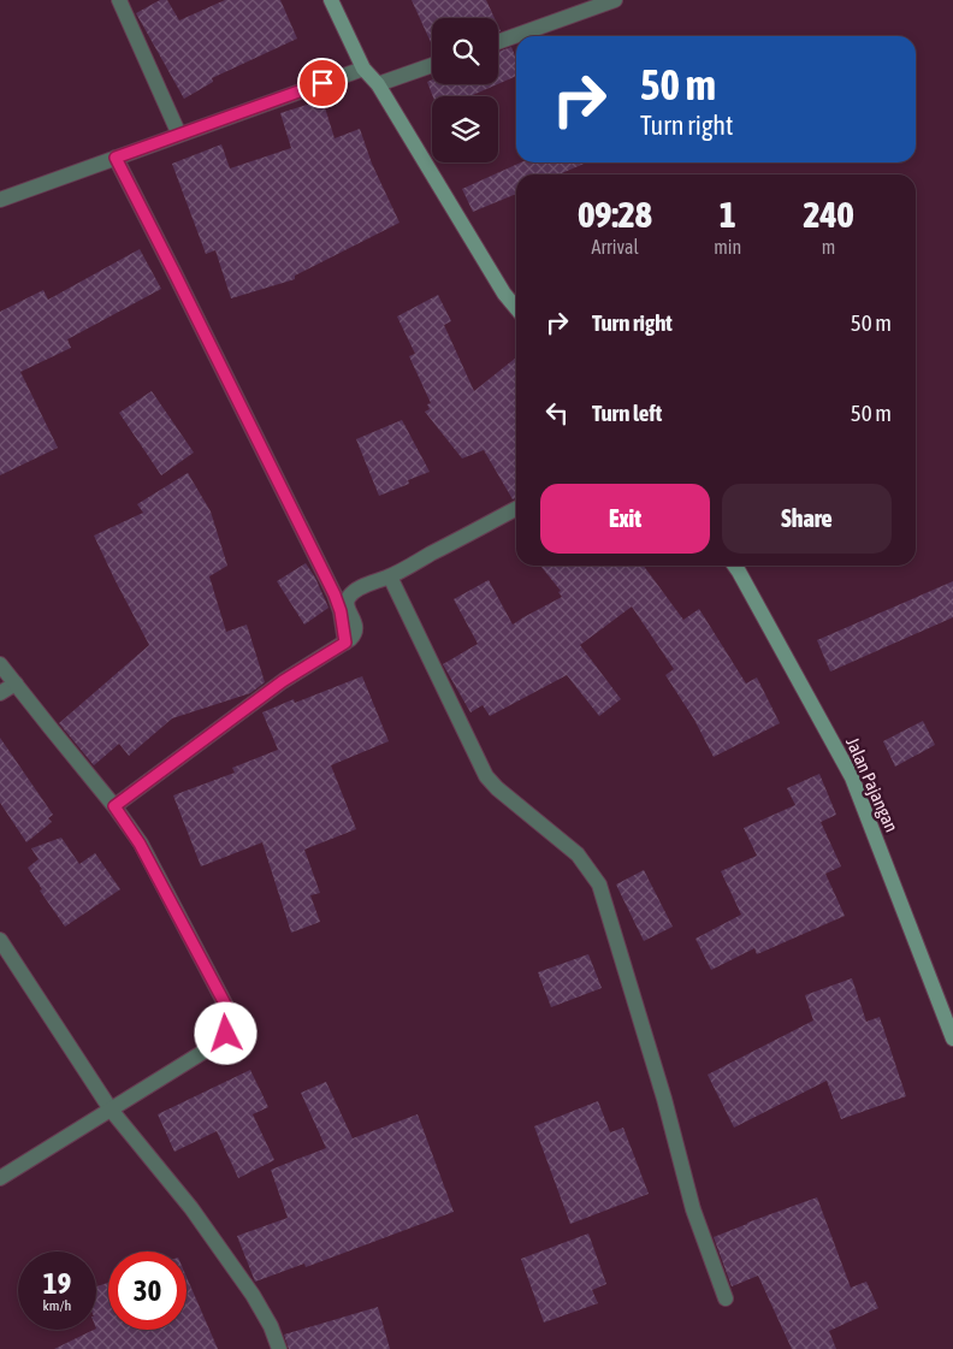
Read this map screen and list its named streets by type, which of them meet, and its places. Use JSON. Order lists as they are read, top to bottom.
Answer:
{
  "streets": {
    "main road": ["Jalan Pajangan"]
  },
  "page": {
    "turn": ["50 m", "Turn right"],
    "eta": [
      "09:28",
      "Arrival",
      "1",
      "min",
      "240",
      "m"
    ],
    "list": [
      {
        "name": "Turn right",
        "value": "50 m"
      },
      {
        "name": "Turn left",
        "value": "50 m"
      }
    ],
    "buttons": ["Exit", "Share"],
    "speed": "19 km/h",
    "limit": "30"
  }
}
